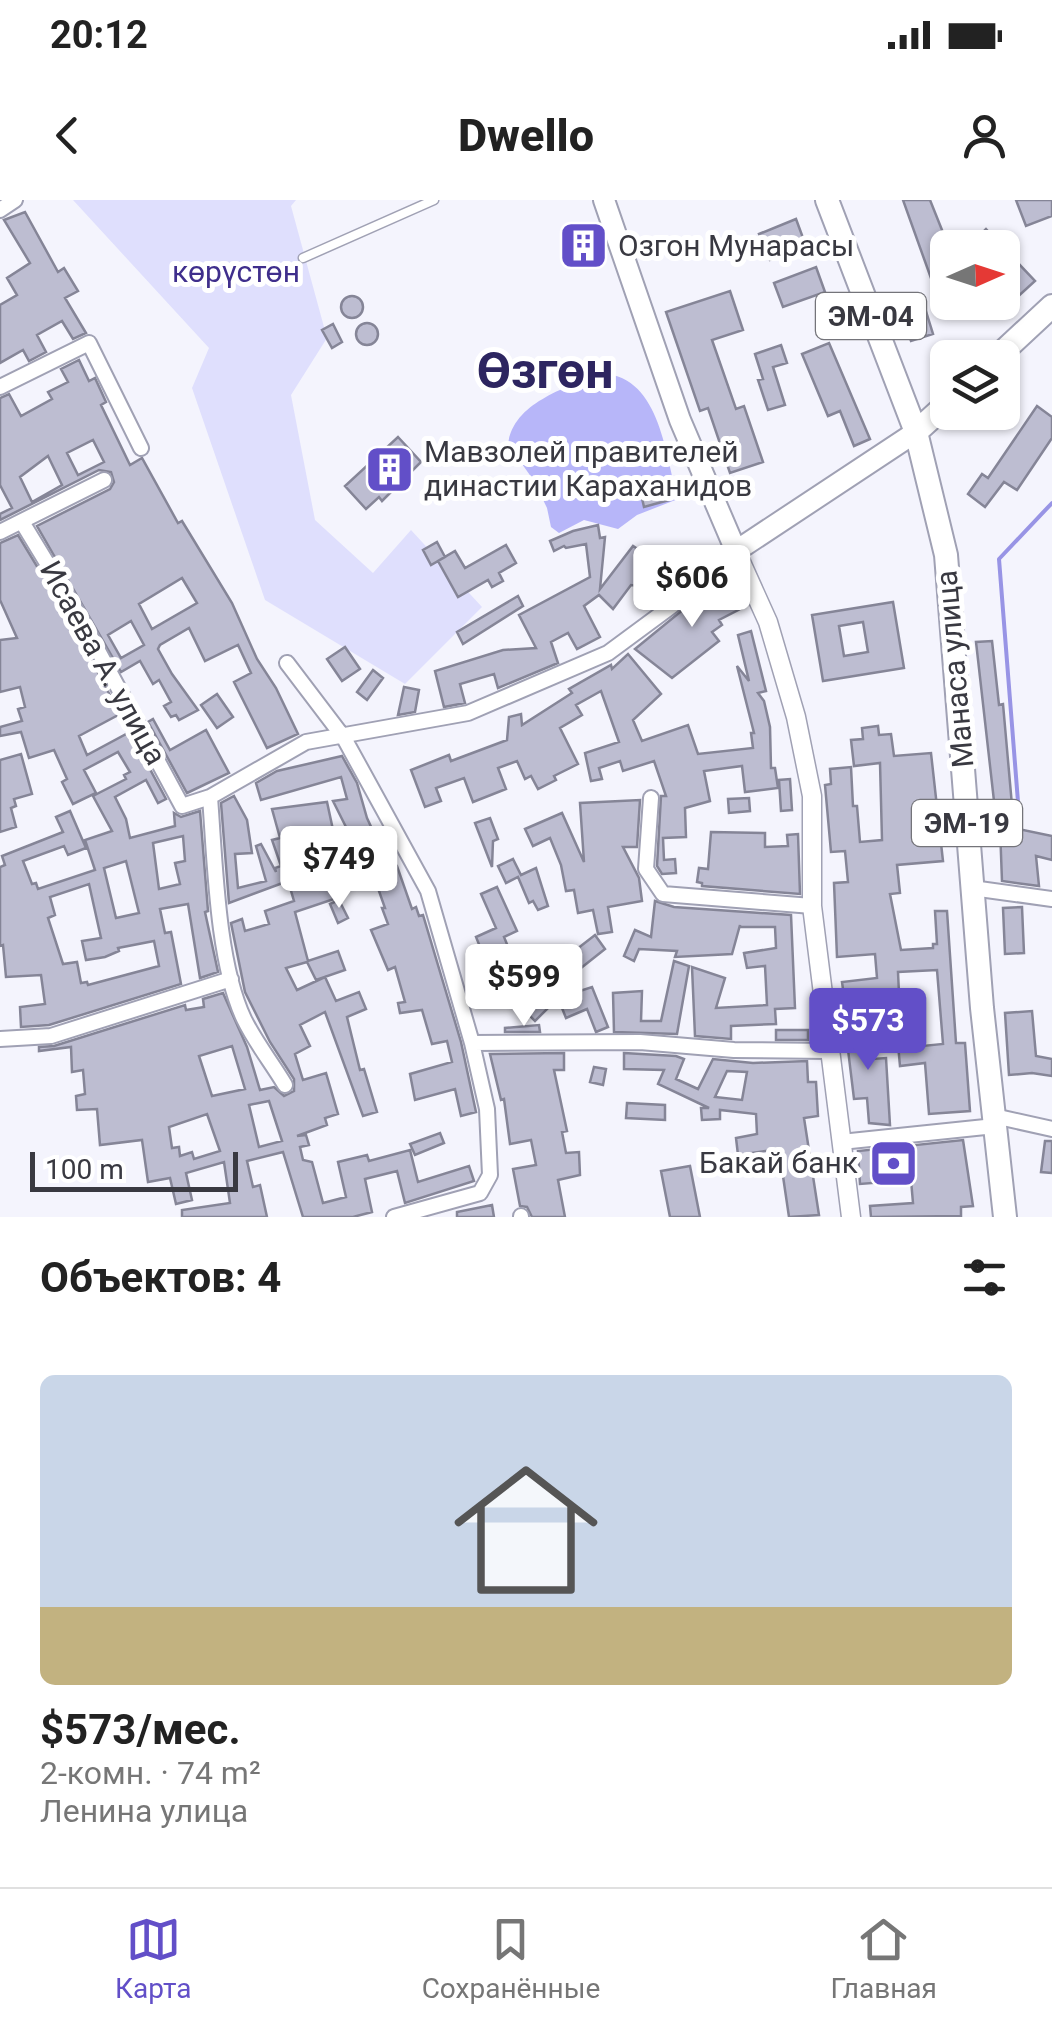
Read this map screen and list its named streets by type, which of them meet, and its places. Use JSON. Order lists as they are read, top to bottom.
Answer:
{
  "streets": {
    "main road": ["ЭМ-04", "Манаса улица", "ЭМ-19"],
    "street": ["Исаева А. улица"]
  },
  "districts": ["Өзгөн"],
  "parks": ["көрүстөн"],
  "places": {
    "building": ["Озгон Мунарасы", "Мавзолей правителей династии Караханидов"],
    "bank": ["Бакай банк"]
  },
  "scale_bar": "100 m",
  "north": "right",
  "page": {
    "status": "20:12",
    "header": "Dwello",
    "price": [
      "$606",
      "$749",
      "$599",
      "$573"
    ],
    "scale": "100 m",
    "heading": "Объектов: 4",
    "list": [
      {
        "name": "$573/мес.",
        "note": "2-комн. · 74 m² · Ленина улица"
      }
    ],
    "tabs": ["Карта", "Сохранённые", "Главная"]
  }
}
